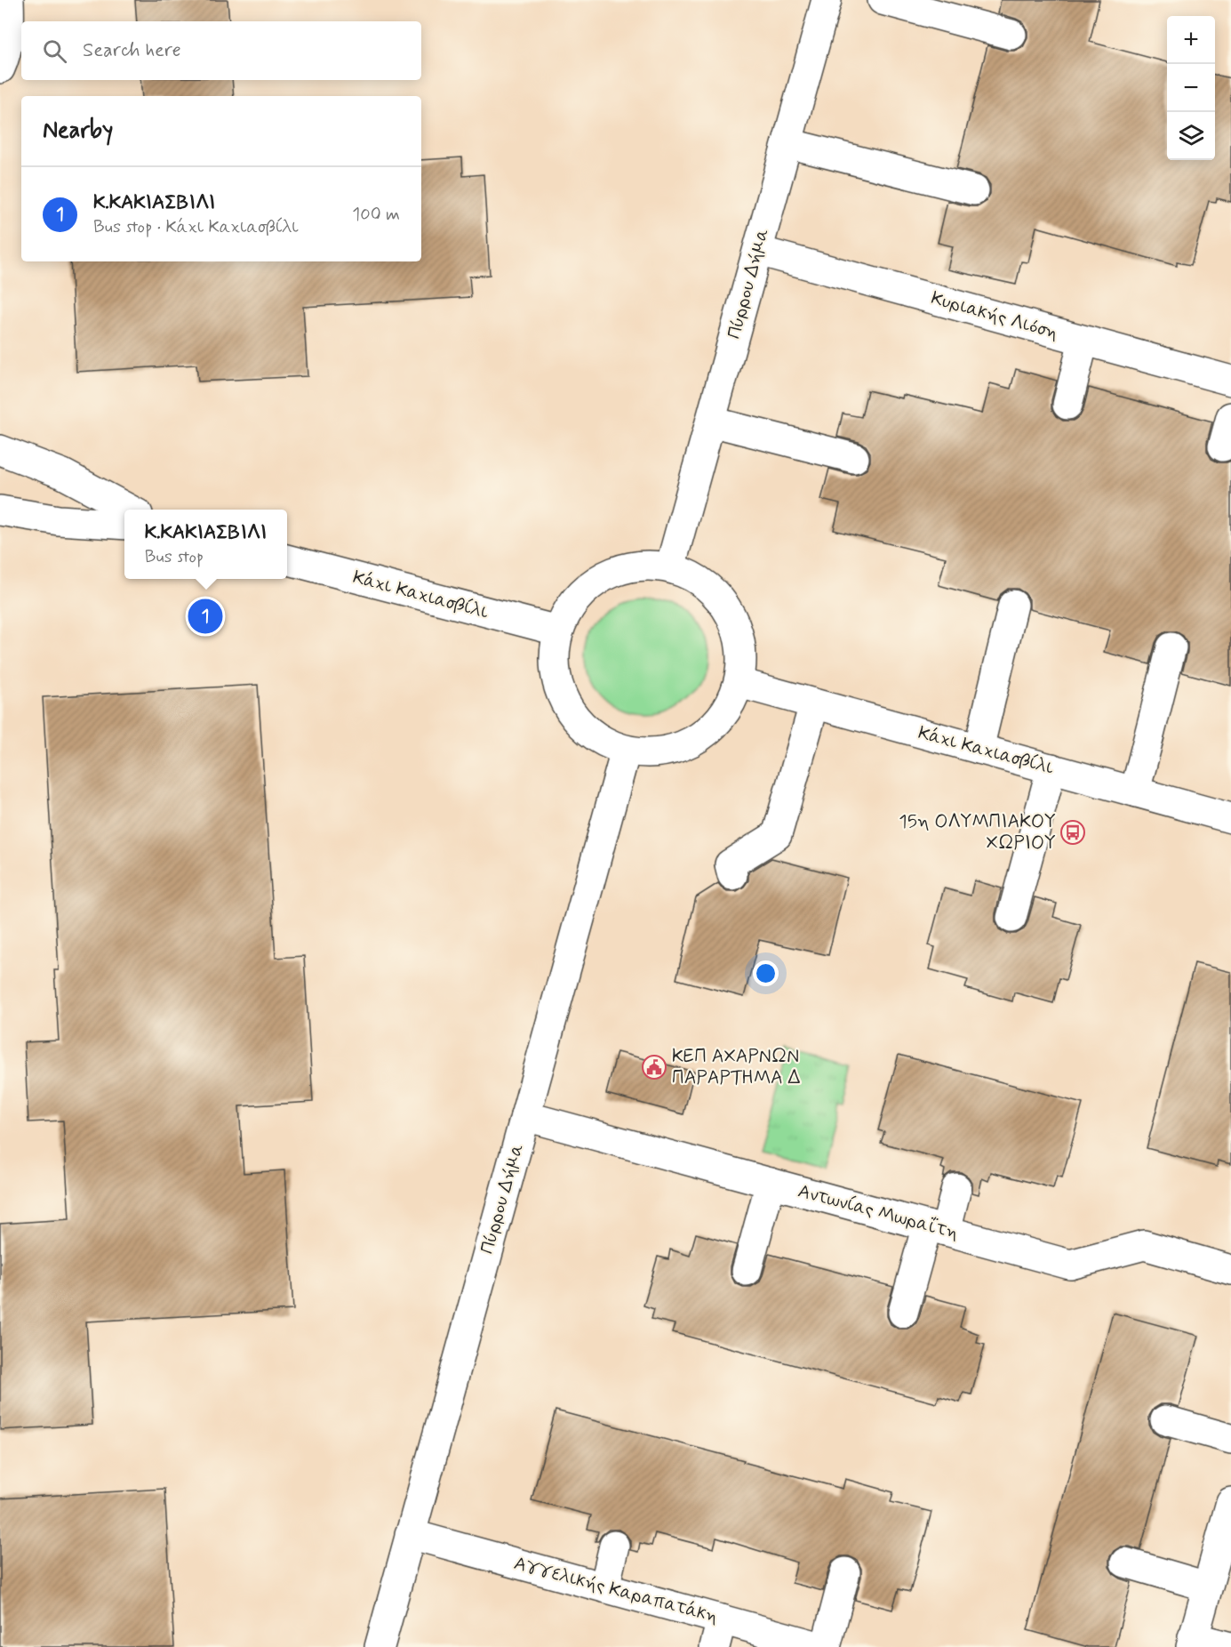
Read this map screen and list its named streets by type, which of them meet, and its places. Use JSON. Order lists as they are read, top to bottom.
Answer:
{
  "streets": {
    "street": [
      "Πύρρου Δήμα",
      "Κυριακής Λιόση",
      "Κάχι Καχιασβίλι",
      "Αντωνίας Μωραΐτη",
      "Αγγελικής Καραπατάκη"
    ]
  },
  "crossings": [
    ["Πύρρου Δήμα", "Κυριακής Λιόση"],
    ["Πύρρου Δήμα", "Κάχι Καχιασβίλι"],
    ["Πύρρου Δήμα", "Αντωνίας Μωραΐτη"],
    ["Πύρρου Δήμα", "Αγγελικής Καραπατάκη"]
  ],
  "places": {
    "bus stop": ["15η ΟΛΥΜΠΙΑΚΟΥ ΧΩΡΙΟΥ"],
    "public building": ["ΚΕΠ ΑΧΑΡΝΩΝ ΠΑΡΑΡΤΗΜΑ Δ"]
  },
  "page": {
    "map_buttons": ["+", "−"],
    "search": "Search here",
    "heading": "Nearby",
    "list": [
      {
        "mark": "1",
        "name": "Κ.ΚΑΚΙΑΣΒΙΛΙ",
        "note": "Bus stop · Κάχι Καχιασβίλι",
        "value": "100 m"
      }
    ],
    "popup": ["Κ.ΚΑΚΙΑΣΒΙΛΙ", "Bus stop"],
    "pins": "1"
  }
}
